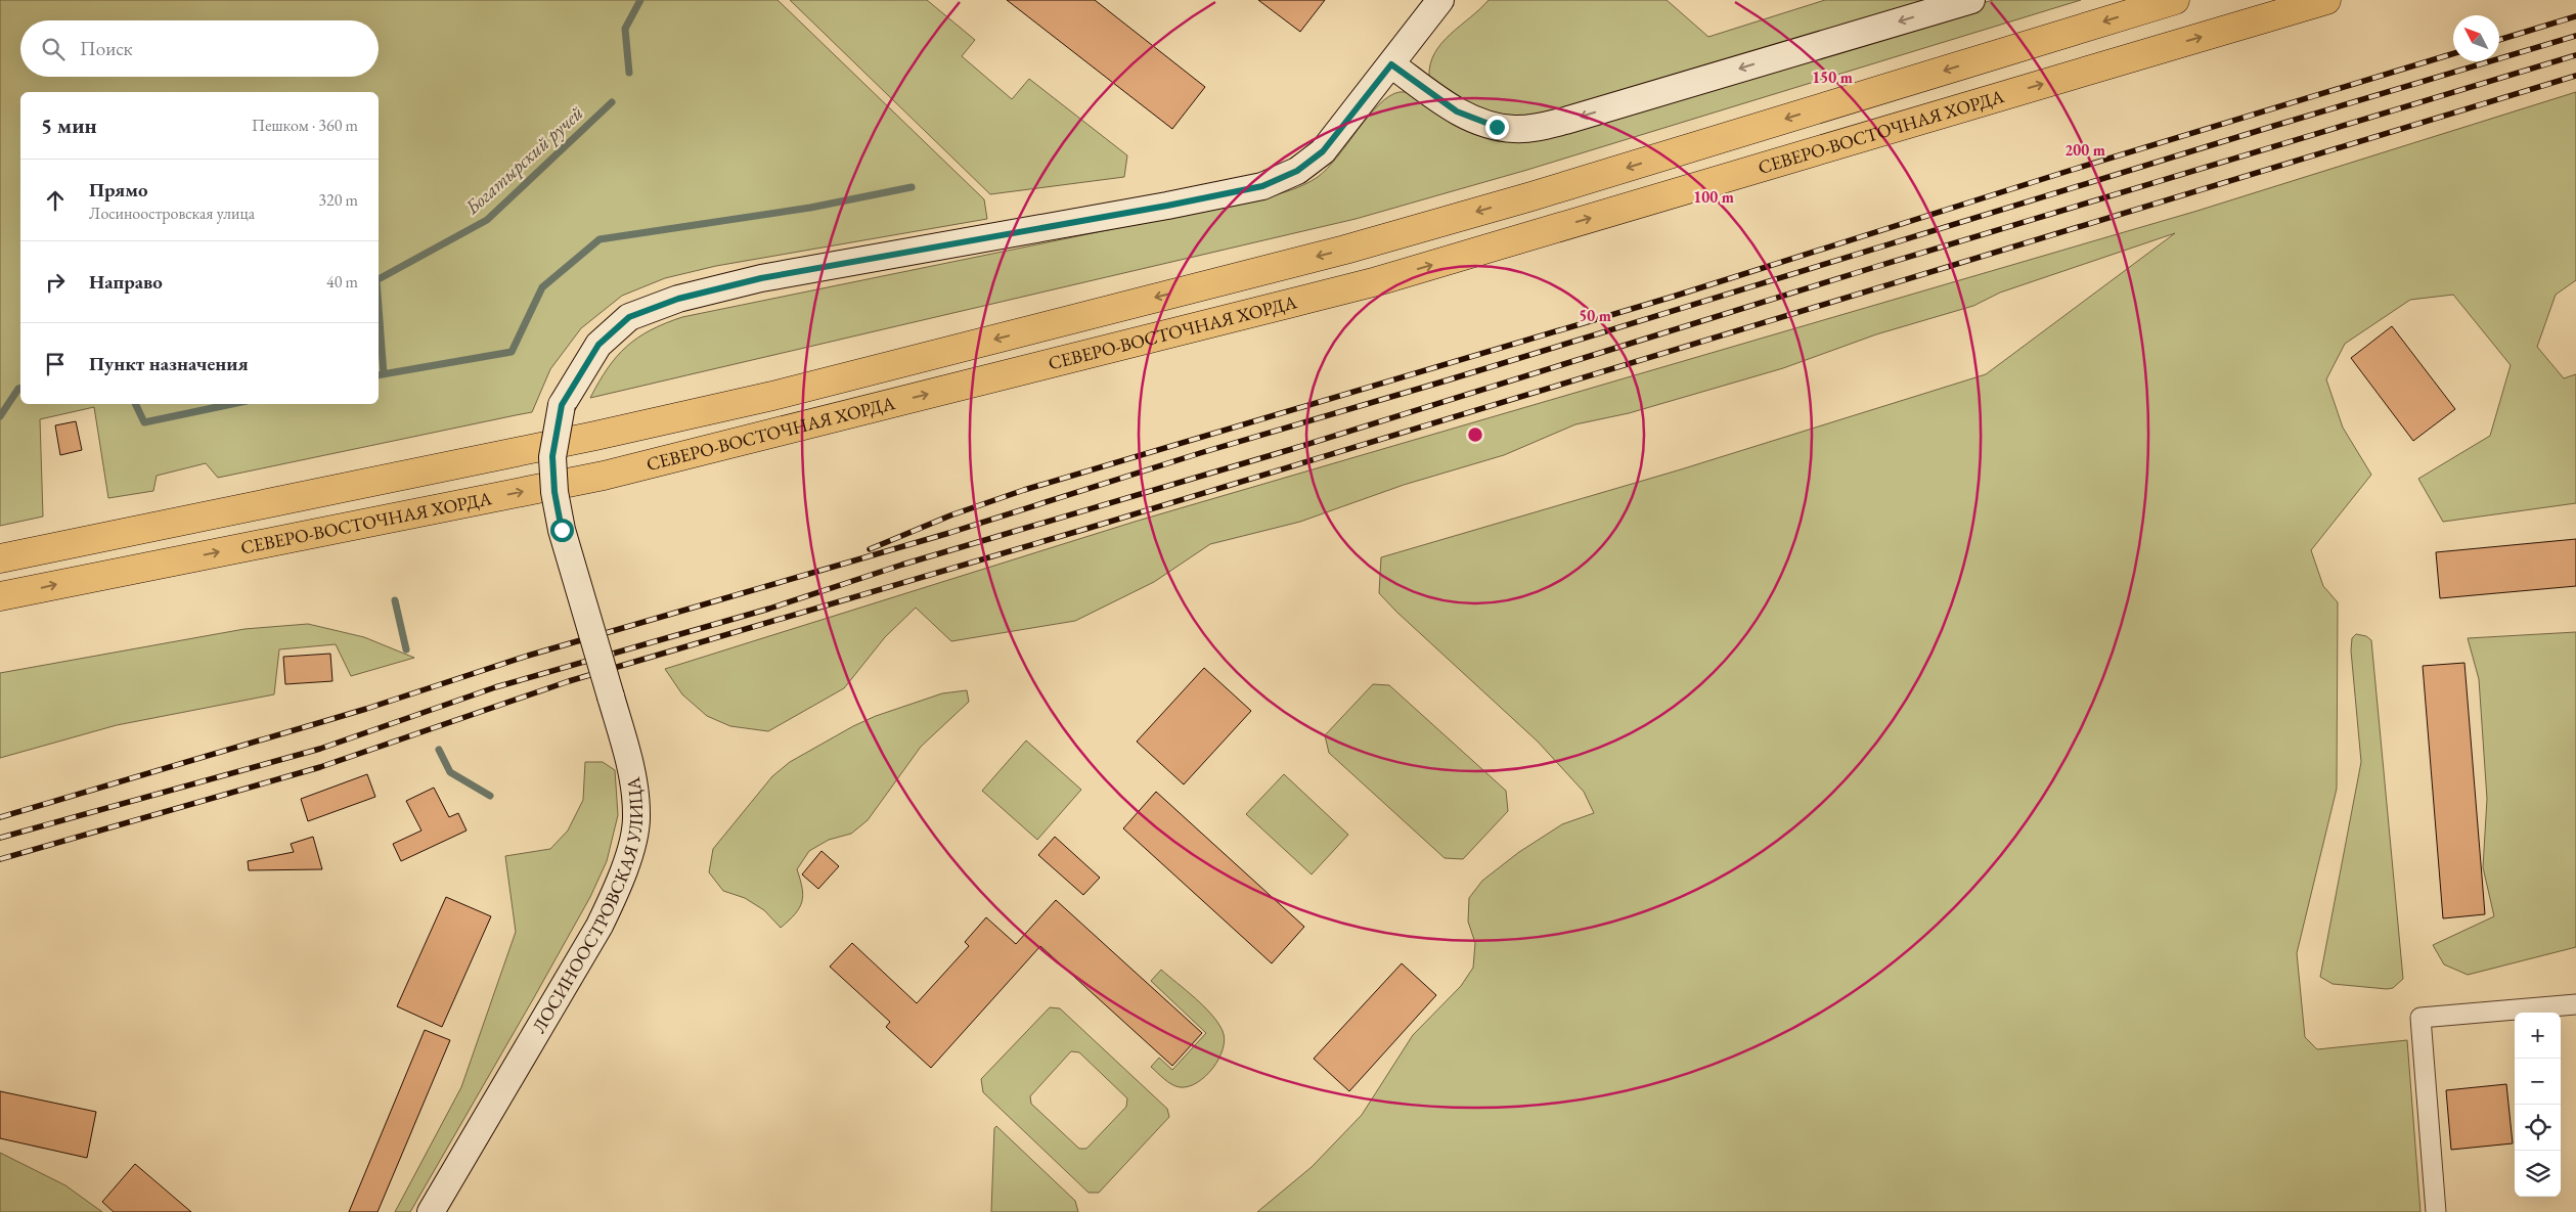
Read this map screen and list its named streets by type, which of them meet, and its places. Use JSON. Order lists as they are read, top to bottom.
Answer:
{
  "streets": {
    "main road": ["СЕВЕРО-ВОСТОЧНАЯ ХОРДА"],
    "street": ["ЛОСИНООСТРОВСКАЯ УЛИЦА"]
  },
  "water": ["Богатырский ручей"],
  "north": "top left",
  "page": {
    "search": "Поиск",
    "heading": ["5 мин", "Пешком · 360 m"],
    "list": [
      ["Прямо", "Лосиноостровская улица", "320 m"],
      ["Направо", "40 m"],
      "Пункт назначения"
    ],
    "map_buttons": ["+", "−"]
  },
  "rings": [
    "150 m",
    "200 m",
    "100 m",
    "50 m"
  ]
}
